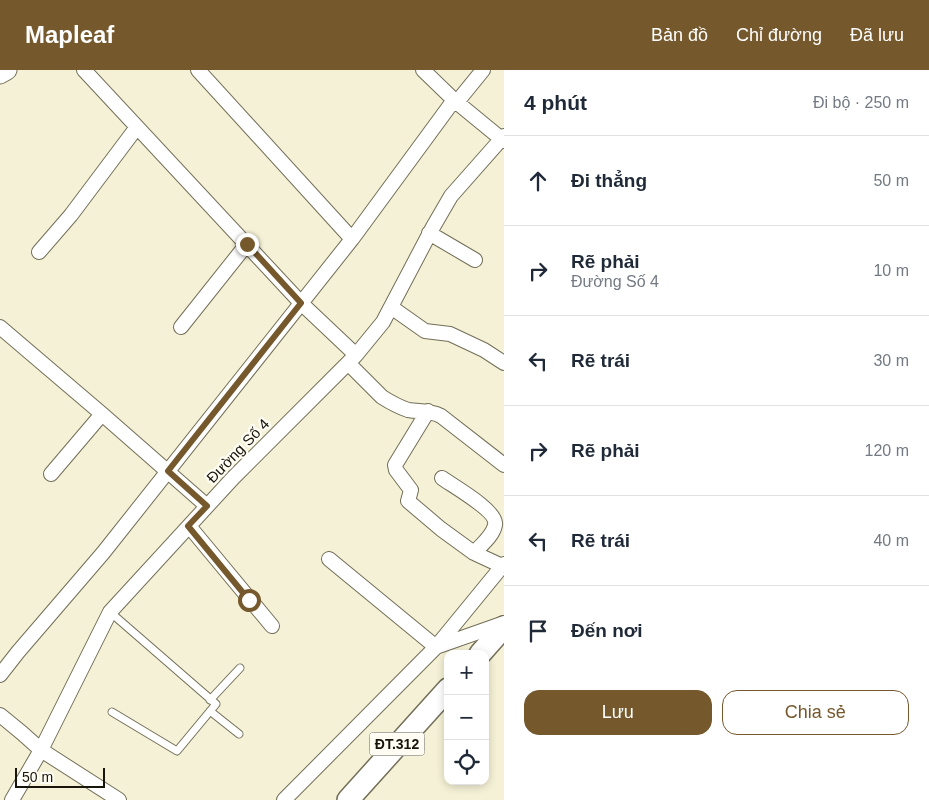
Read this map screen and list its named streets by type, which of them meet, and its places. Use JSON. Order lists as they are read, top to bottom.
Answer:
{
  "streets": {
    "main road": ["ĐT.312"],
    "street": ["Đường Số 4"]
  },
  "scale_bar": "50 m",
  "page": {
    "header": "Mapleaf",
    "nav": ["Bản đồ", "Chỉ đường", "Đã lưu"],
    "heading": ["4 phút", "Đi bộ · 250 m"],
    "list": [
      ["Đi thẳng", "50 m"],
      ["Rẽ phải", "Đường Số 4", "10 m"],
      ["Rẽ trái", "30 m"],
      ["Rẽ phải", "120 m"],
      ["Rẽ trái", "40 m"],
      "Đến nơi"
    ],
    "map_buttons": ["+", "−"],
    "buttons": ["Lưu", "Chia sẻ"],
    "scale": "50 m"
  }
}
